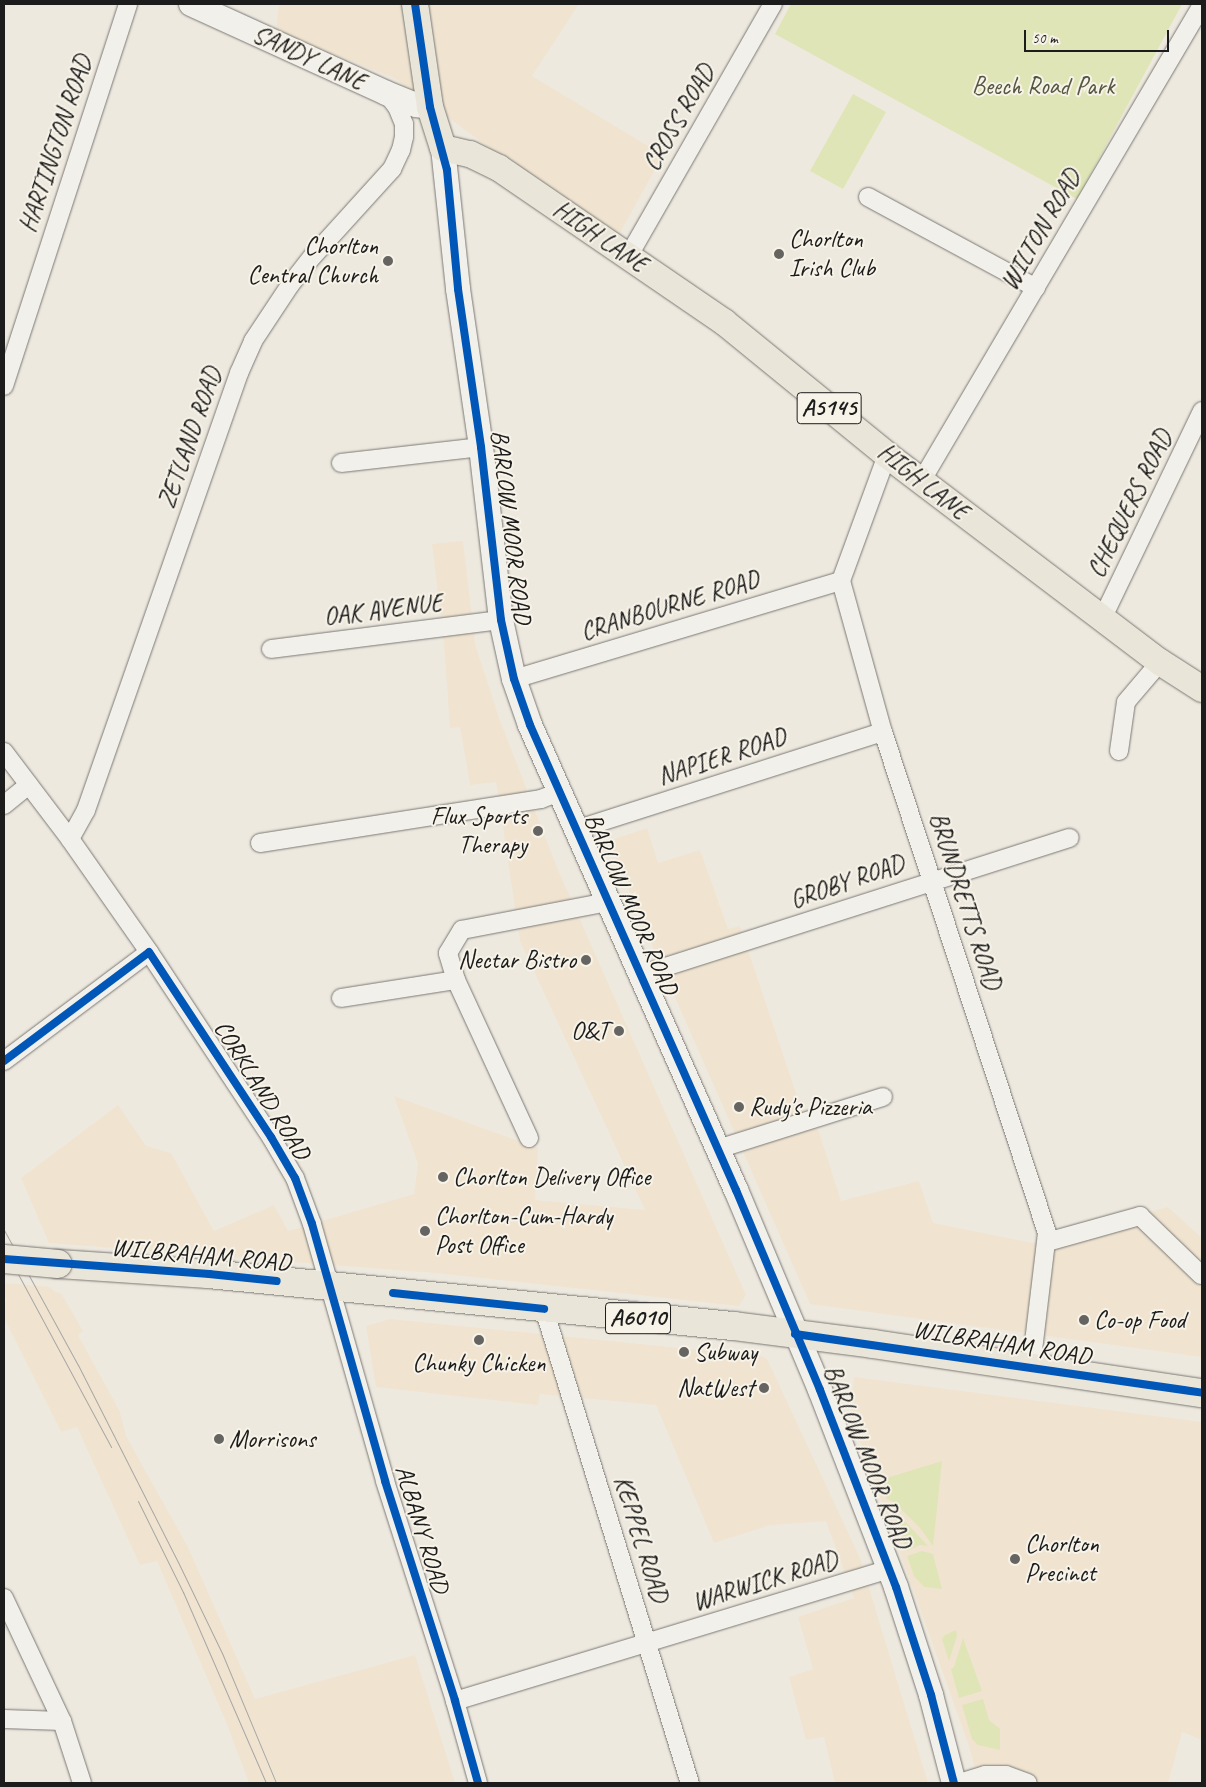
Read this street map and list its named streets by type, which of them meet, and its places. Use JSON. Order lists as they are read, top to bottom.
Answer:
{
  "streets": {
    "highway": ["WILBRAHAM ROAD", "A6010"],
    "main road": [
      "SANDY LANE",
      "HIGH LANE",
      "A5145",
      "BARLOW MOOR ROAD"
    ],
    "street": [
      "CROSS ROAD",
      "HARTINGTON ROAD",
      "WILTON ROAD",
      "ZETLAND ROAD",
      "CHEQUERS ROAD",
      "CRANBOURNE ROAD",
      "OAK AVENUE",
      "NAPIER ROAD",
      "GROBY ROAD",
      "BRUNDRETTS ROAD",
      "CORKLAND ROAD",
      "ALBANY ROAD",
      "KEPPEL ROAD",
      "WARWICK ROAD"
    ]
  },
  "crossings": [
    ["SANDY LANE", "ZETLAND ROAD"],
    ["SANDY LANE", "BARLOW MOOR ROAD"],
    ["CROSS ROAD", "HIGH LANE"],
    ["WILTON ROAD", "HIGH LANE"],
    ["HIGH LANE", "CHEQUERS ROAD"],
    ["HIGH LANE", "BARLOW MOOR ROAD"],
    ["ZETLAND ROAD", "CORKLAND ROAD"],
    ["BARLOW MOOR ROAD", "CRANBOURNE ROAD"],
    ["BARLOW MOOR ROAD", "OAK AVENUE"],
    ["BARLOW MOOR ROAD", "NAPIER ROAD"],
    ["BARLOW MOOR ROAD", "GROBY ROAD"],
    ["BARLOW MOOR ROAD", "WILBRAHAM ROAD"],
    ["BARLOW MOOR ROAD", "WARWICK ROAD"],
    ["CRANBOURNE ROAD", "BRUNDRETTS ROAD"],
    ["NAPIER ROAD", "BRUNDRETTS ROAD"],
    ["GROBY ROAD", "BRUNDRETTS ROAD"],
    ["BRUNDRETTS ROAD", "WILBRAHAM ROAD"],
    ["CORKLAND ROAD", "WILBRAHAM ROAD"],
    ["CORKLAND ROAD", "ALBANY ROAD"],
    ["WILBRAHAM ROAD", "ALBANY ROAD"],
    ["WILBRAHAM ROAD", "KEPPEL ROAD"],
    ["ALBANY ROAD", "WARWICK ROAD"],
    ["KEPPEL ROAD", "WARWICK ROAD"]
  ],
  "parks": ["Beech Road Park"],
  "places": [
    "Chorlton Irish Club",
    "Chorlton Central Church",
    "Flux Sports Therapy",
    "Nectar Bistro",
    "O&T",
    "Rudy's Pizzeria",
    "Chorlton Delivery Office",
    "Chorlton-Cum-Hardy Post Office",
    "Co-op Food",
    "Chunky Chicken",
    "Subway",
    "NatWest",
    "Morrisons",
    "Chorlton Precinct"
  ],
  "scale_bar": "50 m"
}
